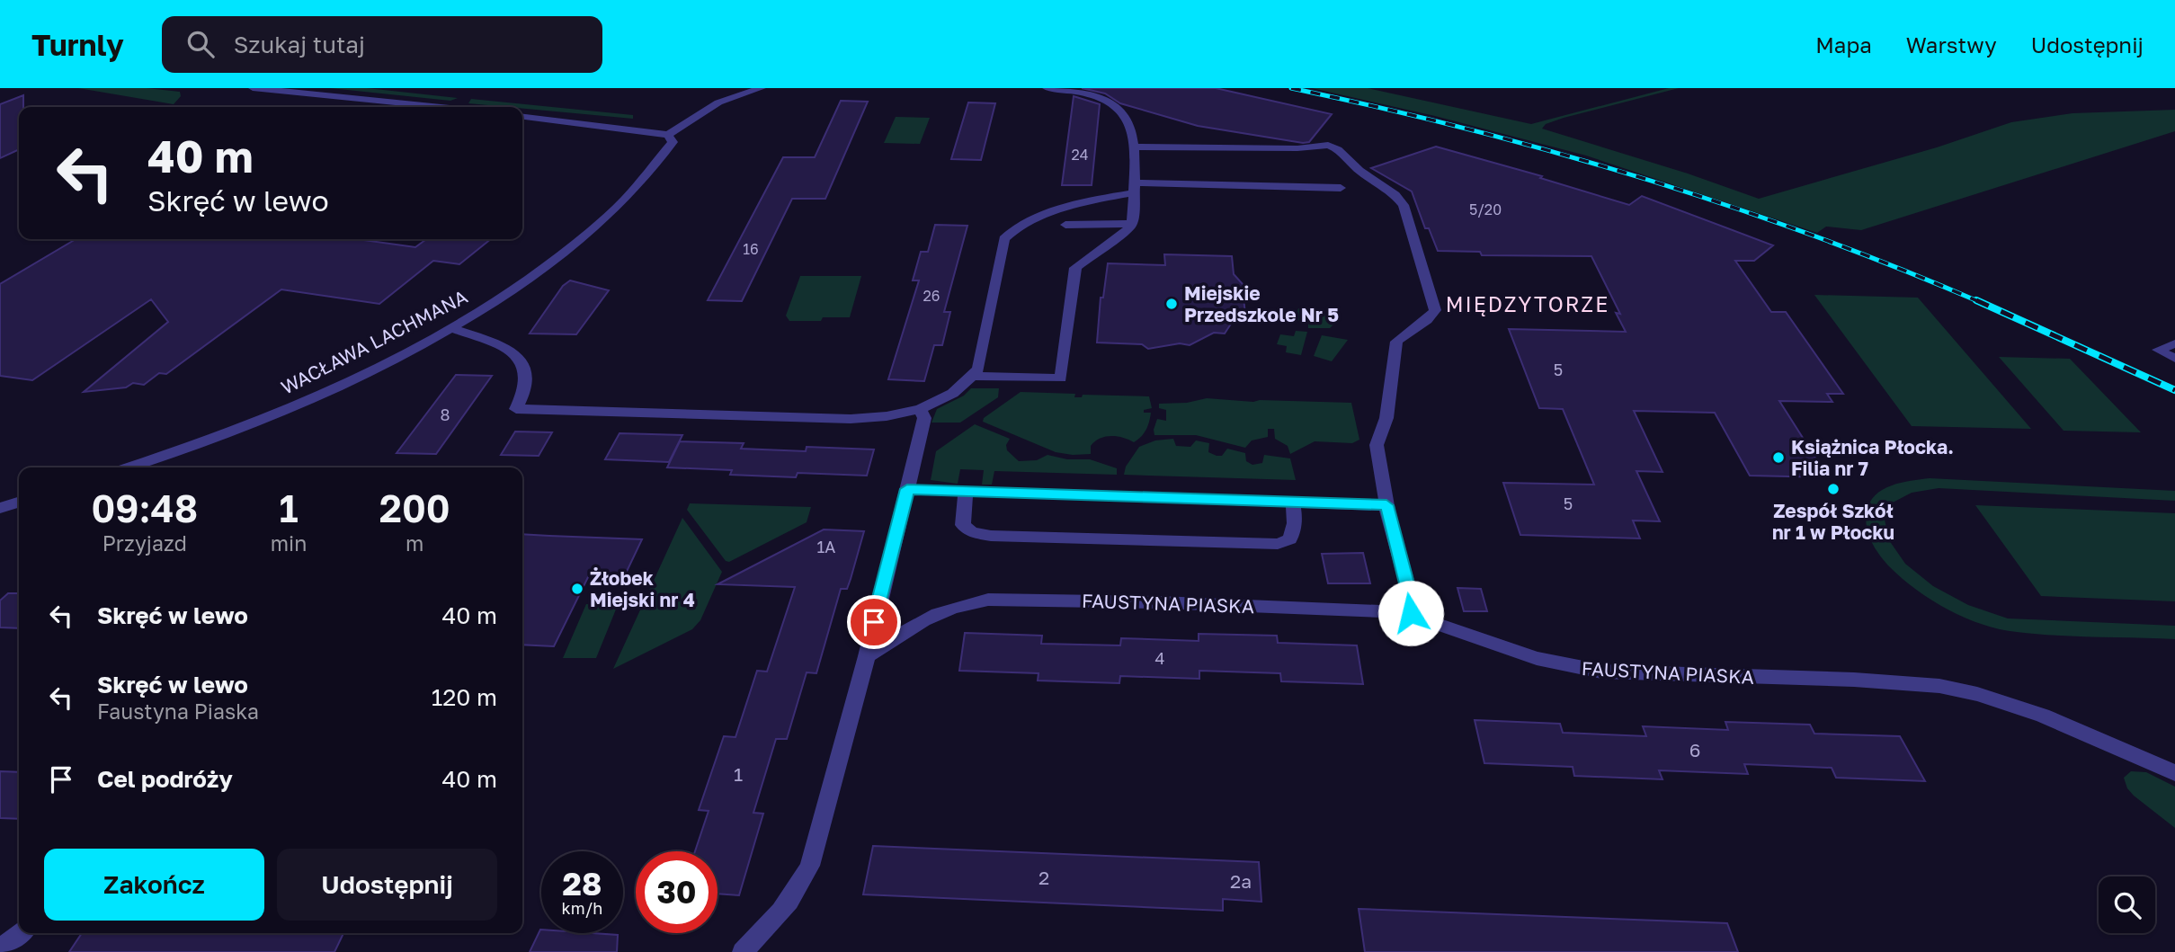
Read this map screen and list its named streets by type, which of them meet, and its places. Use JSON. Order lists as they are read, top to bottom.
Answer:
{
  "streets": {
    "street": ["WACŁAWA LACHMANA", "FAUSTYNA PIASKA"]
  },
  "districts": ["MIĘDZYTORZE"],
  "places": [
    "Miejskie Przedszkole Nr 5",
    "Książnica Płocka. Filia nr 7",
    "Zespół Szkół nr 1 w Płocku",
    "Żłobek Miejski nr 4"
  ],
  "house_numbers": [
    "24",
    "5/20",
    "16",
    "26",
    "5",
    "8",
    "5",
    "1A",
    "4",
    "6",
    "1",
    "2",
    "2a"
  ],
  "page": {
    "header": "Turnly",
    "search": "Szukaj tutaj",
    "nav": ["Mapa", "Warstwy", "Udostępnij"],
    "turn": ["40 m", "Skręć w lewo"],
    "eta": [
      "09:48",
      "Przyjazd",
      "1",
      "min",
      "200",
      "m"
    ],
    "list": [
      {
        "name": "Skręć w lewo",
        "value": "40 m"
      },
      {
        "name": "Skręć w lewo",
        "note": "Faustyna Piaska",
        "value": "120 m"
      },
      {
        "name": "Cel podróży",
        "value": "40 m"
      }
    ],
    "buttons": ["Zakończ", "Udostępnij"],
    "speed": "28 km/h",
    "limit": "30"
  }
}
